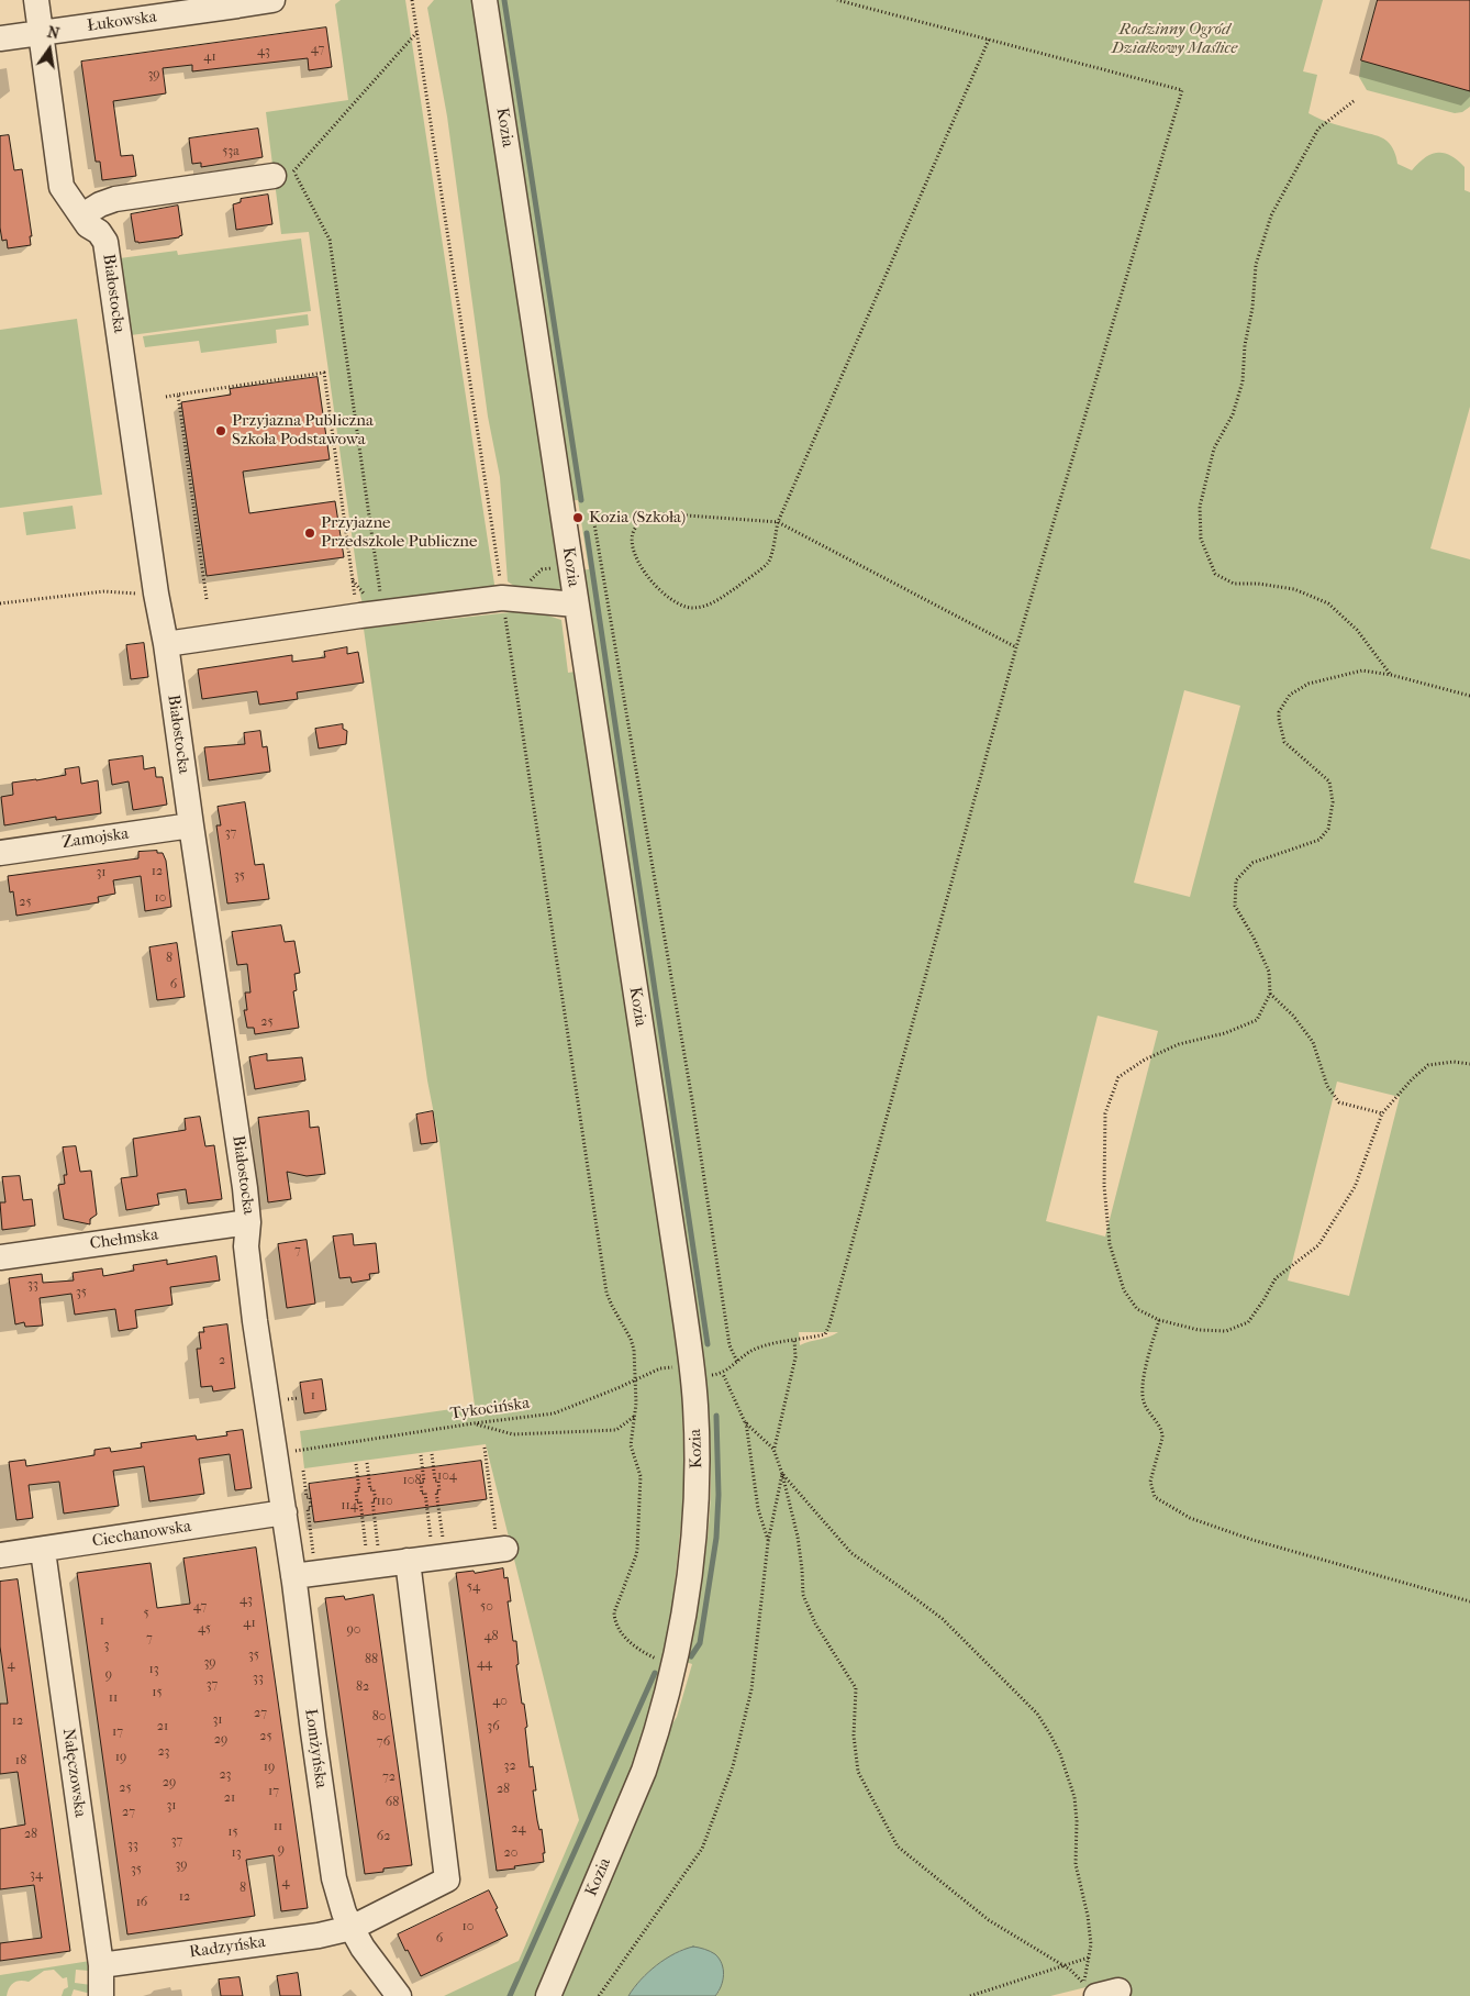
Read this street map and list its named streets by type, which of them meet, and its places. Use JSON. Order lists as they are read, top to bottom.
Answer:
{
  "streets": {
    "street": [
      "Łukowska",
      "Kozia",
      "Białostocka",
      "Zamojska",
      "Chełmska",
      "Ciechanowska",
      "Łomżyńska",
      "Nałęczowska",
      "Radzyńska"
    ],
    "path": ["Tykocińska"]
  },
  "crossings": [
    ["Łukowska", "Białostocka"],
    ["Kozia", "Tykocińska"],
    ["Białostocka", "Zamojska"],
    ["Białostocka", "Chełmska"],
    ["Białostocka", "Łomżyńska"],
    ["Ciechanowska", "Łomżyńska"],
    ["Ciechanowska", "Nałęczowska"],
    ["Łomżyńska", "Radzyńska"],
    ["Nałęczowska", "Radzyńska"]
  ],
  "parks": ["Rodzinny Ogród Działkowy Maślice"],
  "places": ["Przyjazna Publiczna Szkoła Podstawowa", "Kozia (Szkoła)", "Przyjazne Przedszkole Publiczne"],
  "house_numbers": [
    "47",
    "43",
    "41",
    "39",
    "53a",
    "37",
    "12",
    "31",
    "35",
    "10",
    "25",
    "8",
    "6",
    "25",
    "7",
    "33",
    "35",
    "2",
    "1",
    "104",
    "108",
    "110",
    "114",
    "54",
    "43",
    "47",
    "50",
    "5",
    "1",
    "41",
    "45",
    "90",
    "48",
    "7",
    "3",
    "35",
    "88",
    "39",
    "44",
    "4",
    "13",
    "9",
    "33",
    "37",
    "82",
    "15",
    "11",
    "40",
    "27",
    "80",
    "31",
    "12",
    "21",
    "36",
    "17",
    "25",
    "29",
    "76",
    "23",
    "19",
    "18",
    "32",
    "19",
    "23",
    "72",
    "29",
    "25",
    "28",
    "17",
    "21",
    "68",
    "31",
    "27",
    "11",
    "24",
    "15",
    "28",
    "62",
    "37",
    "33",
    "9",
    "13",
    "20",
    "39",
    "35",
    "34",
    "4",
    "8",
    "12",
    "16",
    "10",
    "6"
  ],
  "north": "top"
}
